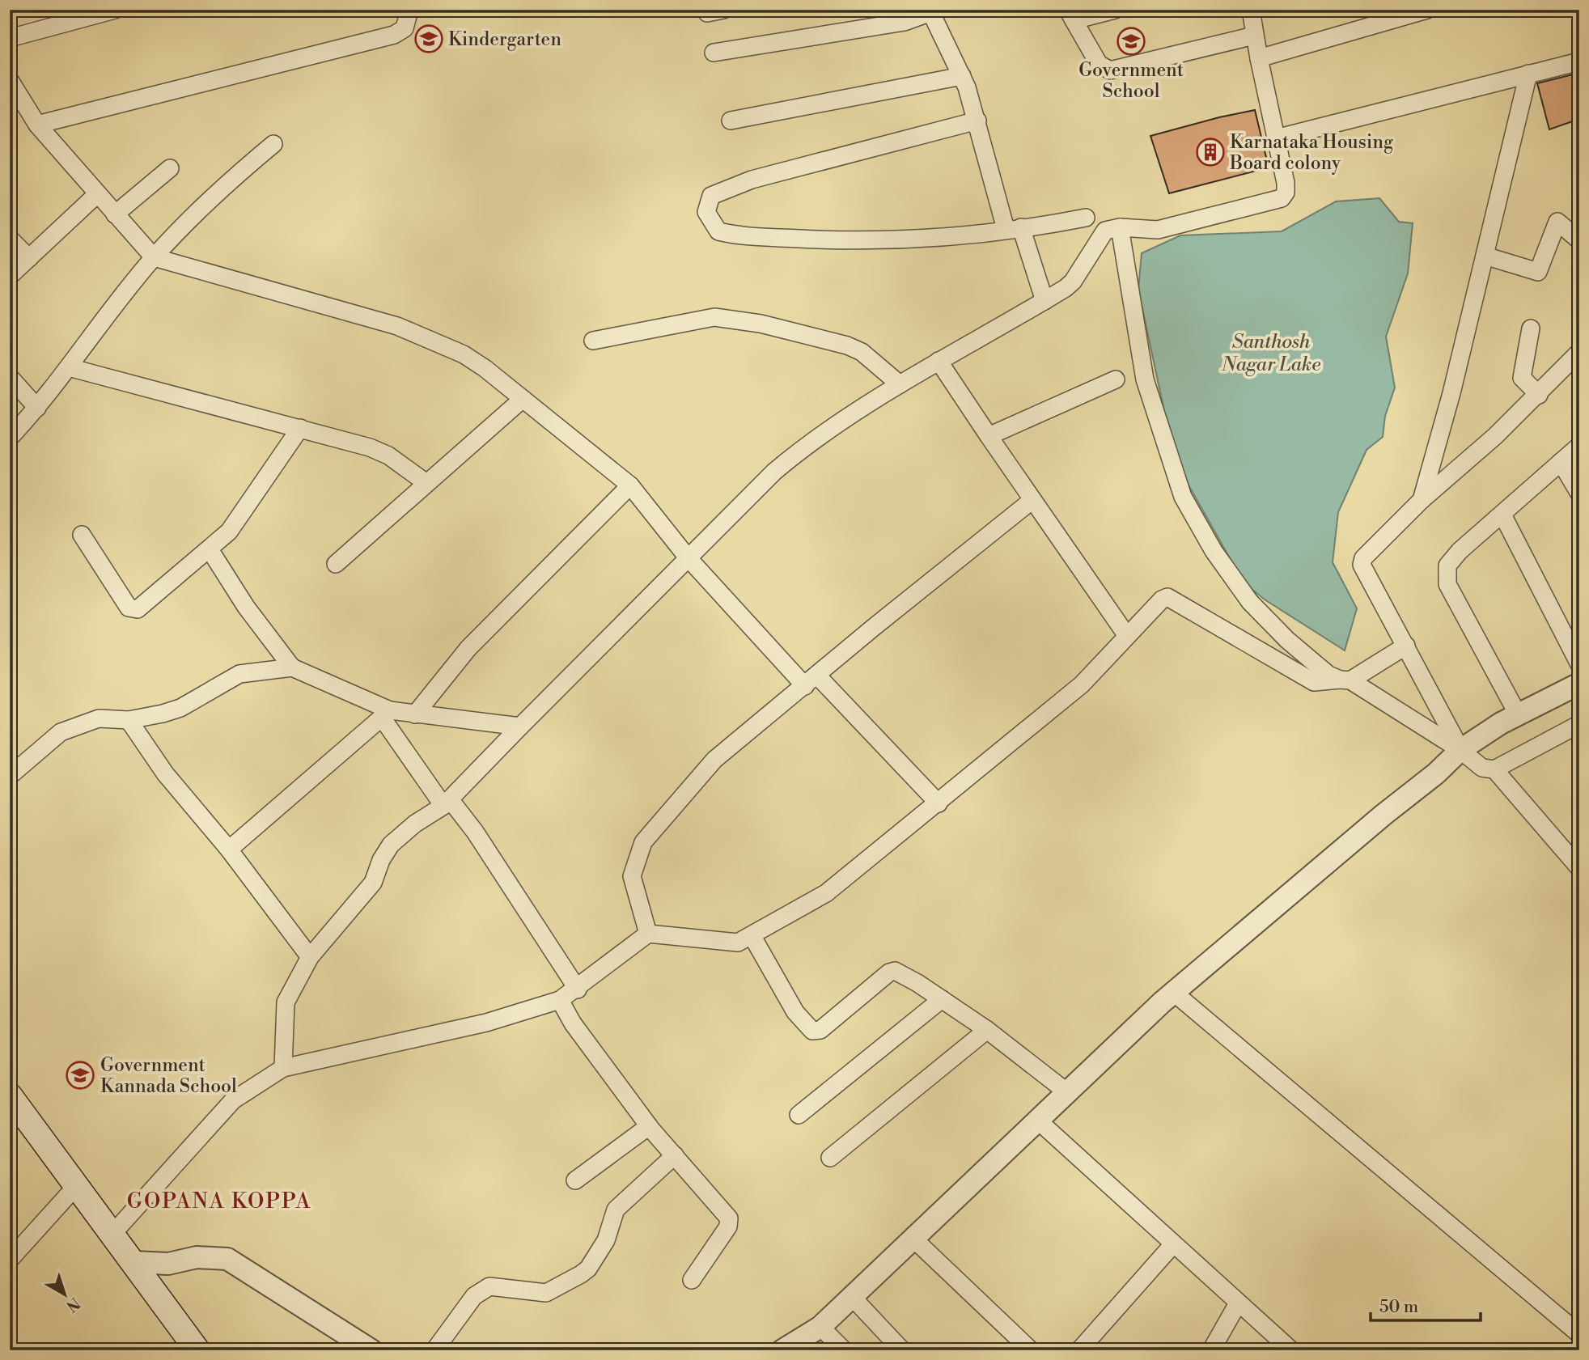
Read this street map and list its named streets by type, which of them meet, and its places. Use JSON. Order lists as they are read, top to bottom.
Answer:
{
  "districts": ["GOPANA KOPPA"],
  "water": ["Santhosh Nagar Lake"],
  "places": {
    "school or university": ["Kindergarten", "Government School", "Government Kannada School"],
    "building": ["Karnataka Housing Board colony"]
  },
  "scale_bar": "50 m",
  "north": "bottom right"
}
